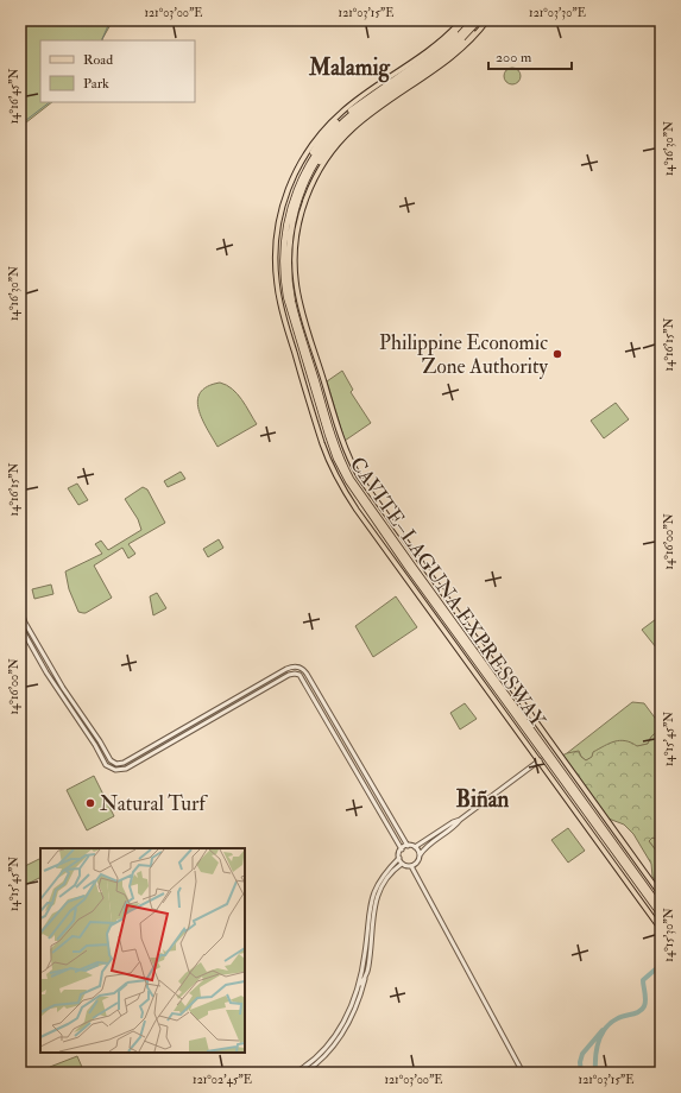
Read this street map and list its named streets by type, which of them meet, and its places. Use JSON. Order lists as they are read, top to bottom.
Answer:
{
  "streets": {
    "highway": ["CAVITE–LAGUNA EXPRESSWAY"]
  },
  "districts": ["Malamig", "Biñan"],
  "places": ["Philippine Economic Zone Authority", "Natural Turf"],
  "legend": ["Road", "Park"],
  "scale_bar": "200 m",
  "coordinates": [
    "121°03'00\"E",
    "121°03'15\"E",
    "121°03'30\"E",
    "14°16'45\"N",
    "14°16'30\"N",
    "14°16'15\"N",
    "14°16'00\"N",
    "14°15'45\"N",
    "14°15'30\"N",
    "121°02'45\"E"
  ]
}
